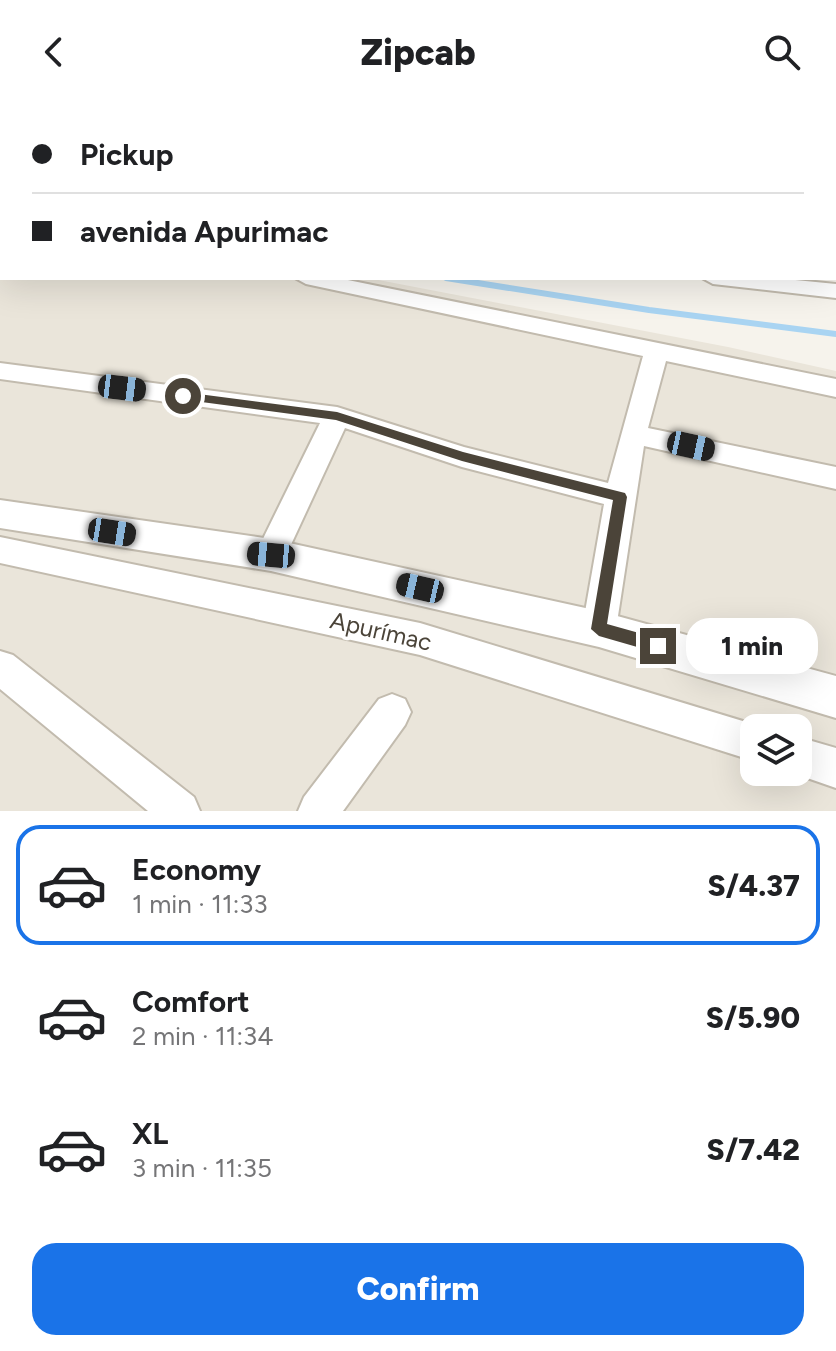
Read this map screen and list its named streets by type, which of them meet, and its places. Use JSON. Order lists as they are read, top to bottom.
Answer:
{
  "streets": {
    "street": ["Apurímac"]
  },
  "page": {
    "header": "Zipcab",
    "banner": ["Pickup", "avenida Apurimac"],
    "bubble": "1 min",
    "list": [
      {
        "name": "Economy",
        "note": "1 min · 11:33",
        "value": "S/4.37"
      },
      {
        "name": "Comfort",
        "note": "2 min · 11:34",
        "value": "S/5.90"
      },
      {
        "name": "XL",
        "note": "3 min · 11:35",
        "value": "S/7.42"
      }
    ],
    "buttons": "Confirm"
  }
}
